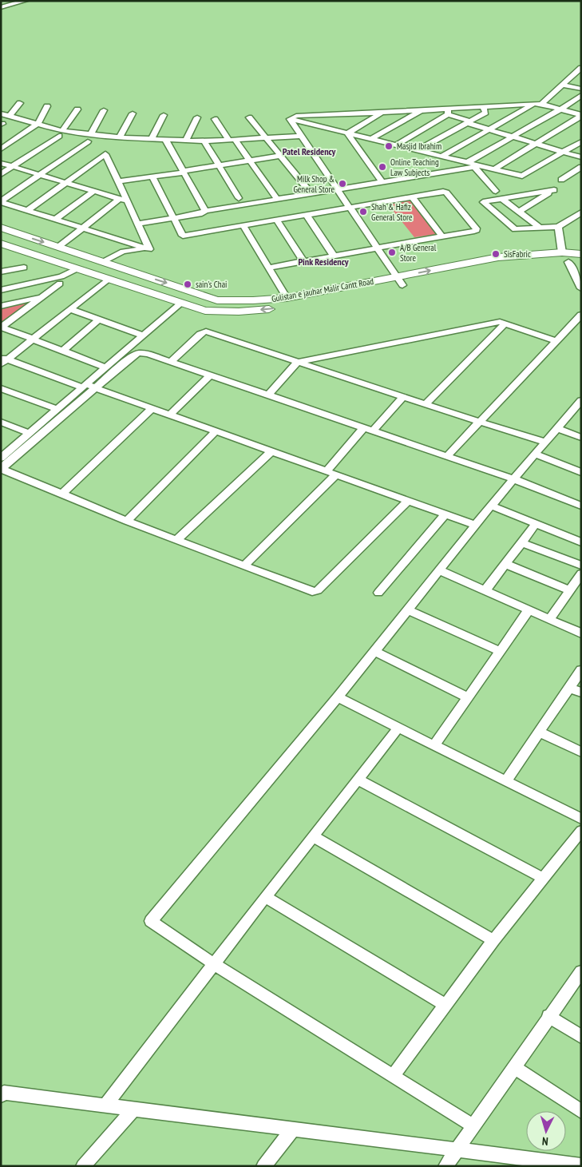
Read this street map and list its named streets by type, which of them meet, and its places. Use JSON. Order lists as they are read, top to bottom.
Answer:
{
  "streets": {
    "main road": ["Gulistan e jauhar Malir Cantt Road"]
  },
  "districts": ["Patel Residency", "Pink Residency"],
  "places": [
    "Masjid Ibrahim",
    "Online Teaching Law Subjects",
    "Milk Shop & General Store",
    "Shah & Hafiz General Store",
    "A/B General Store",
    "SisFabric",
    "sain's Chai"
  ],
  "north": "bottom"
}
